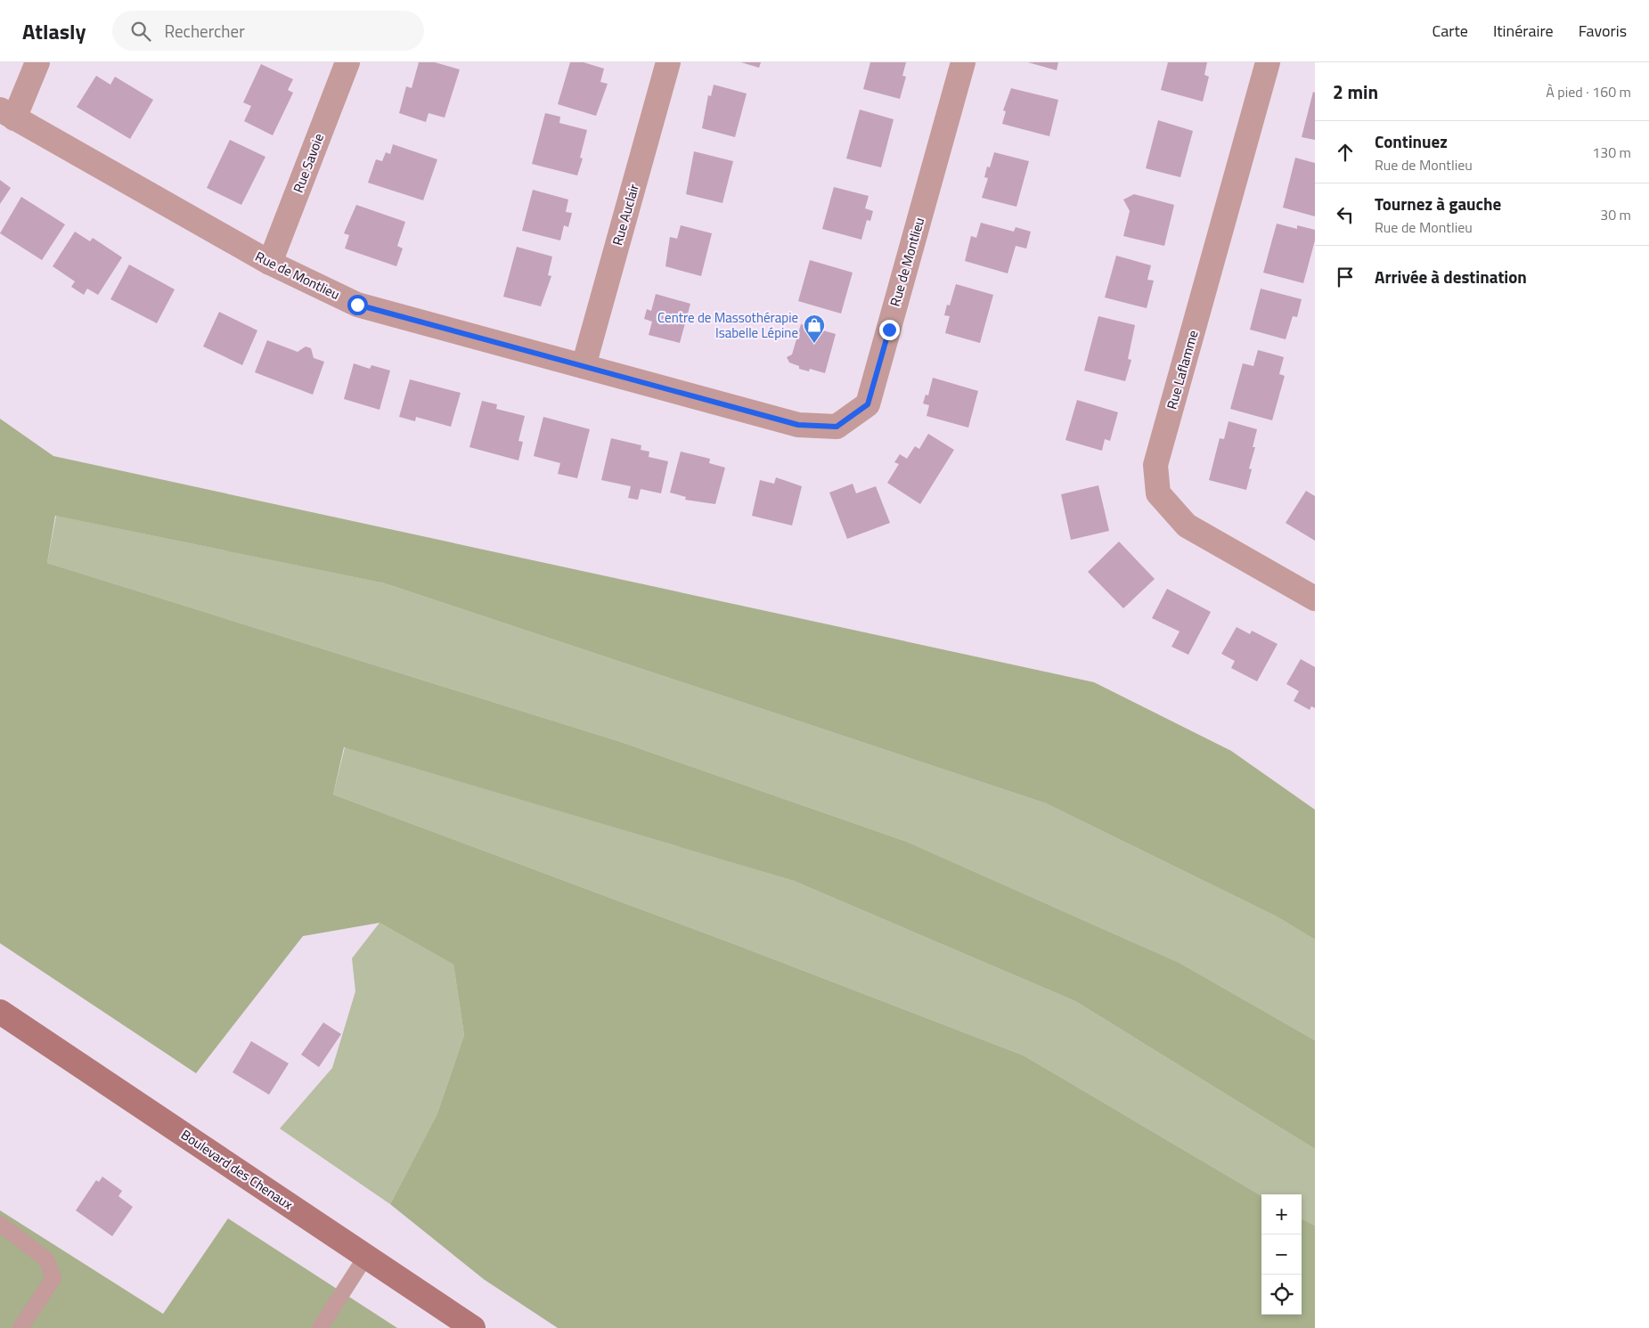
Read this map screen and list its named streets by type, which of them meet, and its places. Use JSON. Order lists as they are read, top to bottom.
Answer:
{
  "streets": {
    "main road": ["Boulevard des Chenaux"],
    "street": [
      "Rue Savoie",
      "Rue Auclair",
      "Rue de Montlieu",
      "Rue Laflamme"
    ]
  },
  "crossings": [
    ["Rue Savoie", "Rue de Montlieu"],
    ["Rue Auclair", "Rue de Montlieu"]
  ],
  "places": {
    "shop": ["Centre de Massothérapie Isabelle Lépine"]
  },
  "page": {
    "header": "Atlasly",
    "search": "Rechercher",
    "nav": ["Carte", "Itinéraire", "Favoris"],
    "heading": ["2 min", "À pied · 160 m"],
    "list": [
      ["Continuez", "Rue de Montlieu", "130 m"],
      ["Tournez à gauche", "Rue de Montlieu", "30 m"],
      "Arrivée à destination"
    ],
    "map_buttons": ["+", "−"]
  }
}
